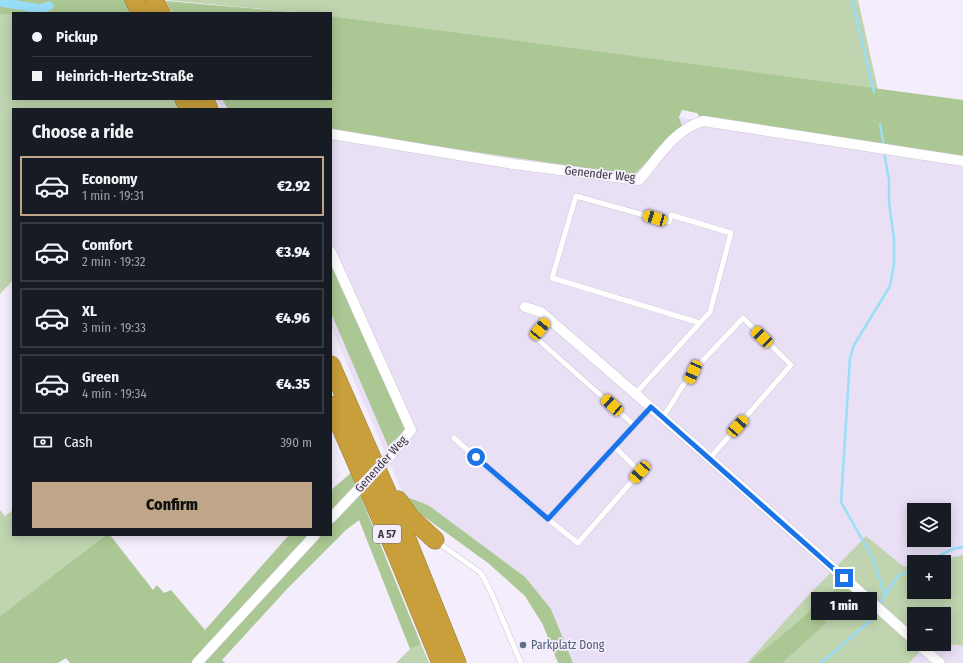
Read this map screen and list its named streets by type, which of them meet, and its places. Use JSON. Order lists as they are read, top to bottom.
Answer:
{
  "streets": {
    "highway": ["A 57"],
    "street": ["Genender Weg"]
  },
  "places": ["Parkplatz Dong"],
  "page": {
    "banner": ["Pickup", "Heinrich-Hertz-Straße"],
    "heading": "Choose a ride",
    "list": [
      {
        "name": "Economy",
        "note": "1 min · 19:31",
        "value": "€2.92"
      },
      {
        "name": "Comfort",
        "note": "2 min · 19:32",
        "value": "€3.94"
      },
      {
        "name": "XL",
        "note": "3 min · 19:33",
        "value": "€4.96"
      },
      {
        "name": "Green",
        "note": "4 min · 19:34",
        "value": "€4.35"
      }
    ],
    "pay": ["Cash", "390 m"],
    "buttons": "Confirm",
    "map_buttons": ["+", "−"],
    "bubble": "1 min"
  }
}
